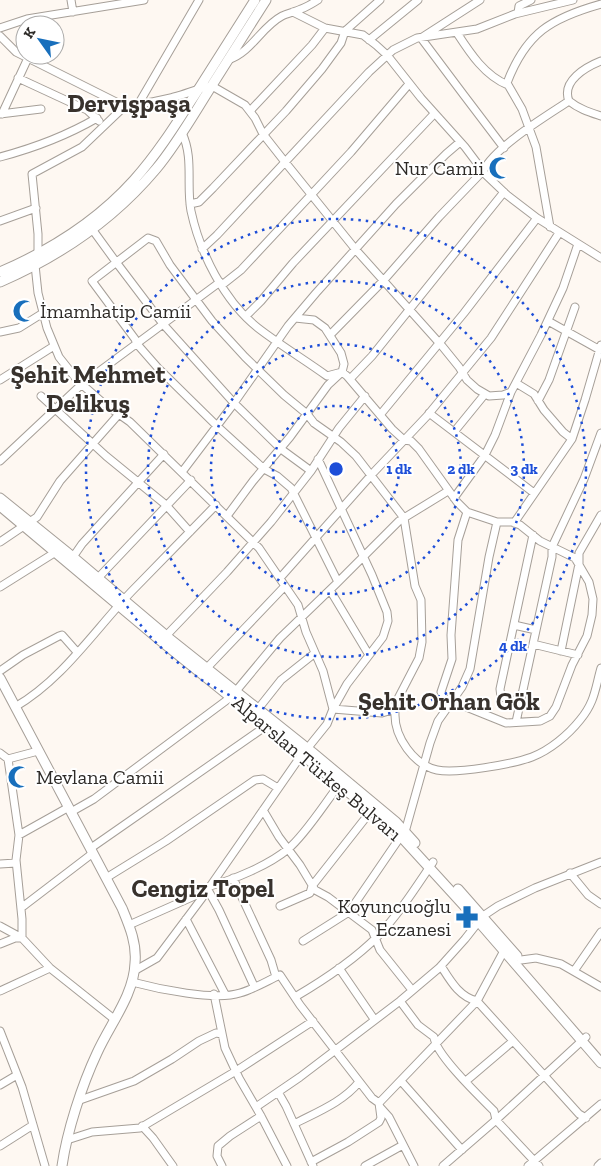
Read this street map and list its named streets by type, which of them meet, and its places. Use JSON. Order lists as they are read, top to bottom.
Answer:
{
  "streets": {
    "main road": ["Alparslan Türkeş Bulvarı"]
  },
  "districts": [
    "Dervişpaşa",
    "Şehit Mehmet Delikuş",
    "Şehit Orhan Gök",
    "Cengiz Topel"
  ],
  "places": {
    "mosque": ["Nur Camii", "İmamhatip Camii", "Mevlana Camii"],
    "pharmacy": ["Koyuncuoğlu Eczanesi"]
  },
  "north": "top left",
  "rings": [
    "1 dk",
    "2 dk",
    "3 dk",
    "4 dk"
  ]
}
